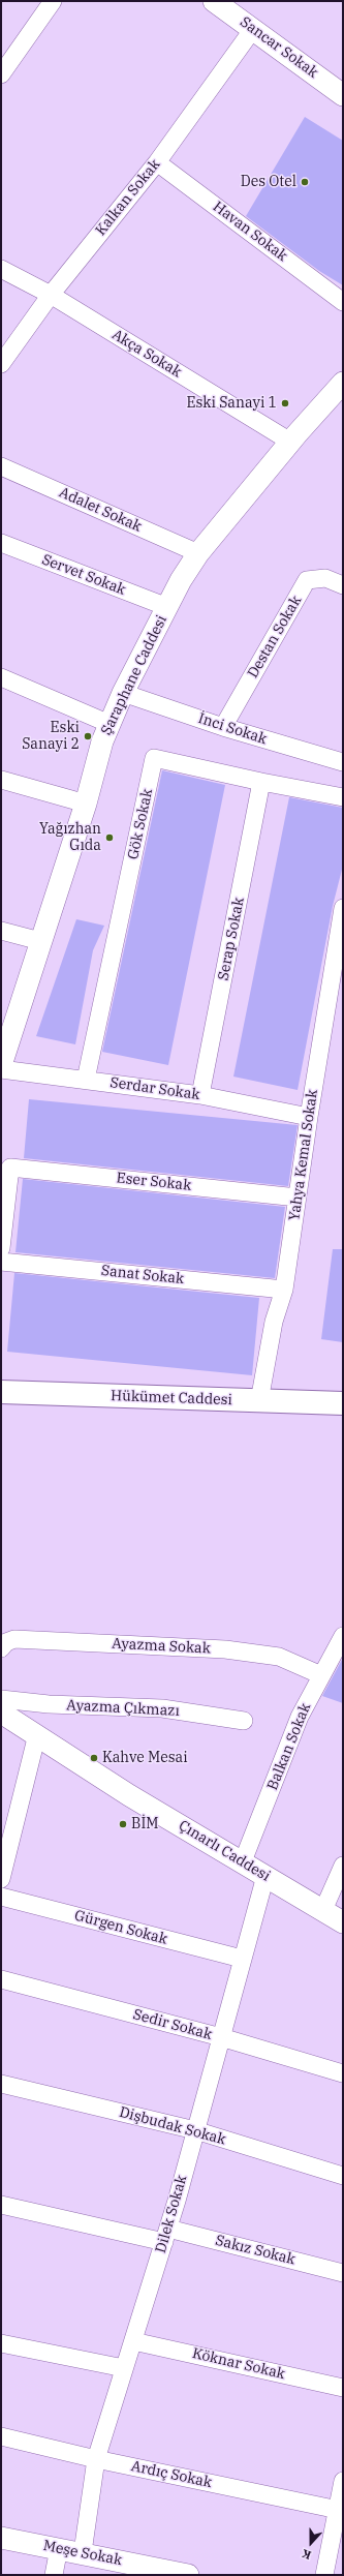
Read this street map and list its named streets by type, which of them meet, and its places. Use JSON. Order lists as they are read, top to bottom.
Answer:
{
  "streets": {
    "main road": ["Hükümet Caddesi"],
    "street": [
      "Sancar Sokak",
      "Kalkan Sokak",
      "Havan Sokak",
      "Akça Sokak",
      "Adalet Sokak",
      "Servet Sokak",
      "Destan Sokak",
      "Şaraphane Caddesi",
      "İnci Sokak",
      "Gök Sokak",
      "Serap Sokak",
      "Serdar Sokak",
      "Yahya Kemal Sokak",
      "Eser Sokak",
      "Sanat Sokak",
      "Ayazma Sokak",
      "Ayazma Çıkmazı",
      "Balkan Sokak",
      "Çınarlı Caddesi",
      "Gürgen Sokak",
      "Sedir Sokak",
      "Dişbudak Sokak",
      "Dilek Sokak",
      "Sakız Sokak",
      "Köknar Sokak",
      "Ardıç Sokak",
      "Meşe Sokak"
    ]
  },
  "crossings": [
    ["Sancar Sokak", "Kalkan Sokak"],
    ["Kalkan Sokak", "Havan Sokak"],
    ["Kalkan Sokak", "Akça Sokak"],
    ["Akça Sokak", "Şaraphane Caddesi"],
    ["Adalet Sokak", "Şaraphane Caddesi"],
    ["Servet Sokak", "Şaraphane Caddesi"],
    ["Destan Sokak", "İnci Sokak"],
    ["Şaraphane Caddesi", "İnci Sokak"],
    ["Gök Sokak", "Serap Sokak"],
    ["Gök Sokak", "Serdar Sokak"],
    ["Serap Sokak", "Serdar Sokak"],
    ["Serdar Sokak", "Yahya Kemal Sokak"],
    ["Yahya Kemal Sokak", "Eser Sokak"],
    ["Yahya Kemal Sokak", "Sanat Sokak"],
    ["Yahya Kemal Sokak", "Hükümet Caddesi"],
    ["Ayazma Sokak", "Balkan Sokak"],
    ["Balkan Sokak", "Çınarlı Caddesi"],
    ["Çınarlı Caddesi", "Dilek Sokak"],
    ["Gürgen Sokak", "Dilek Sokak"],
    ["Sedir Sokak", "Dilek Sokak"],
    ["Dişbudak Sokak", "Dilek Sokak"],
    ["Dilek Sokak", "Sakız Sokak"],
    ["Dilek Sokak", "Köknar Sokak"],
    ["Dilek Sokak", "Ardıç Sokak"],
    ["Dilek Sokak", "Meşe Sokak"]
  ],
  "places": [
    "Des Otel",
    "Eski Sanayi 1",
    "Eski Sanayi 2",
    "Yağızhan Gıda",
    "Kahve Mesai",
    "BİM"
  ],
  "north": "bottom"
}
